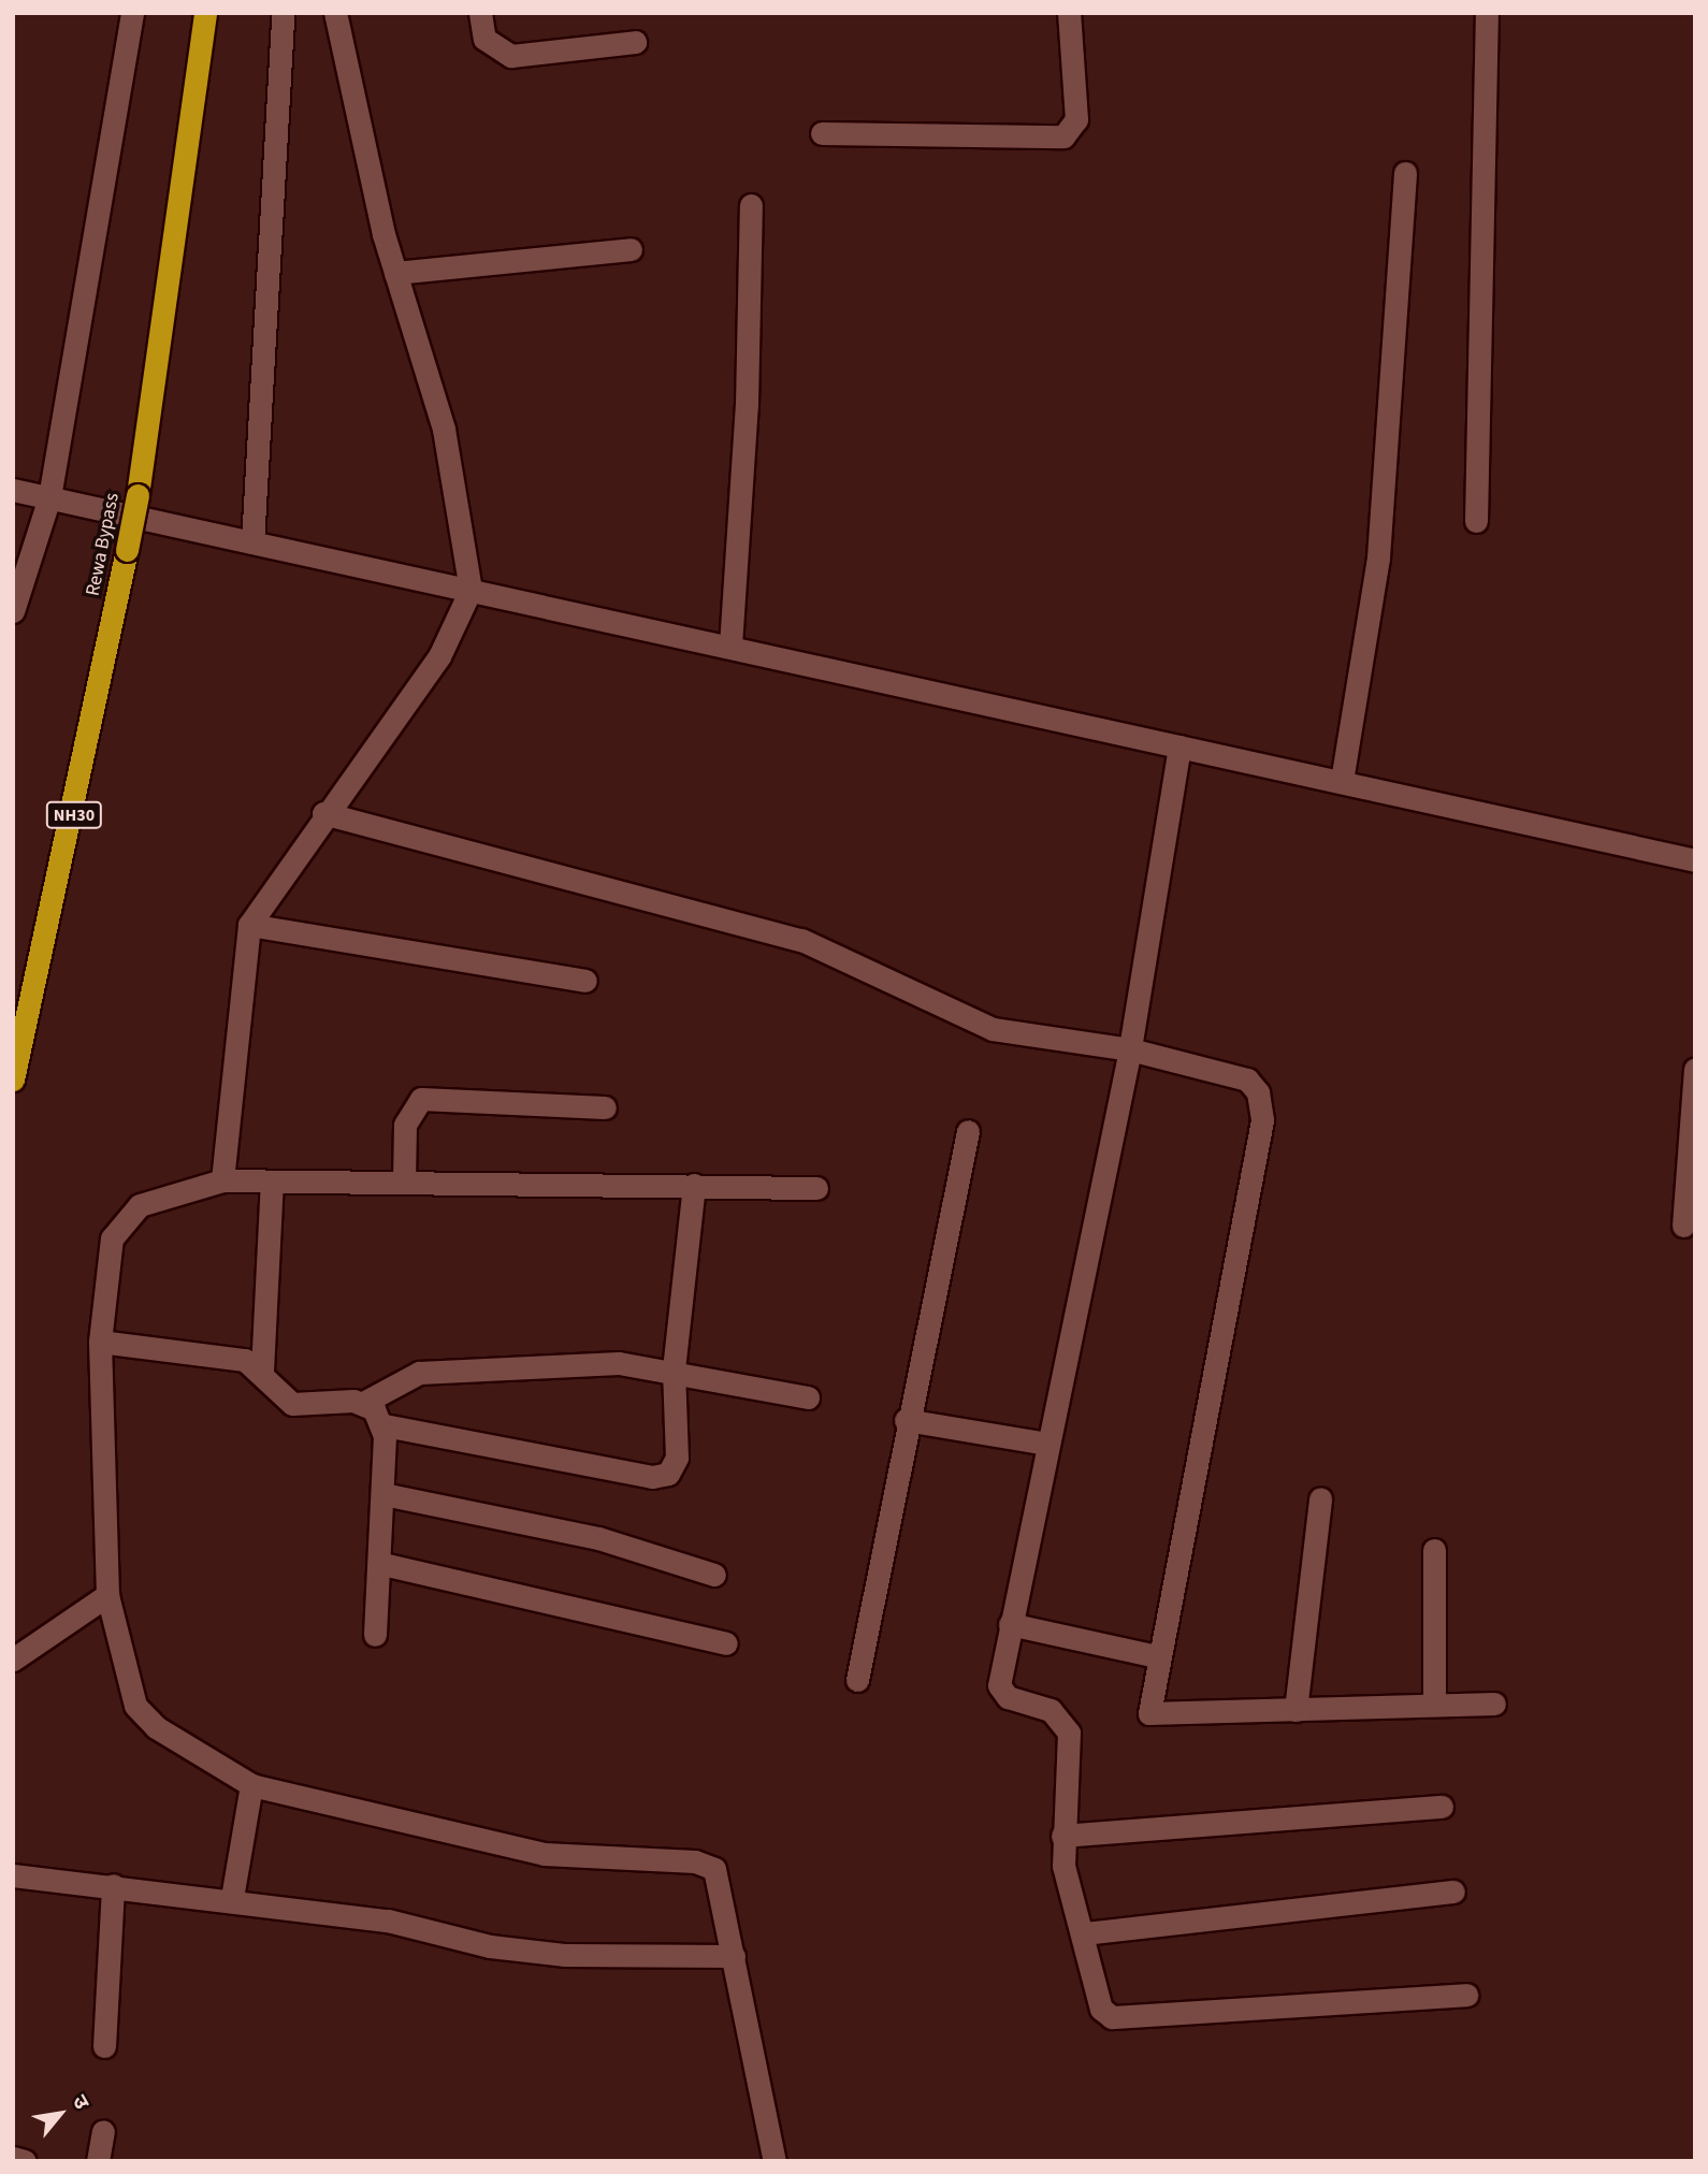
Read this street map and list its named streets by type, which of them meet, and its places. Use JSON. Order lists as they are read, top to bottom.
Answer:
{
  "streets": {
    "highway": ["Rewa Bypass", "NH30"]
  },
  "north": "top right"
}
